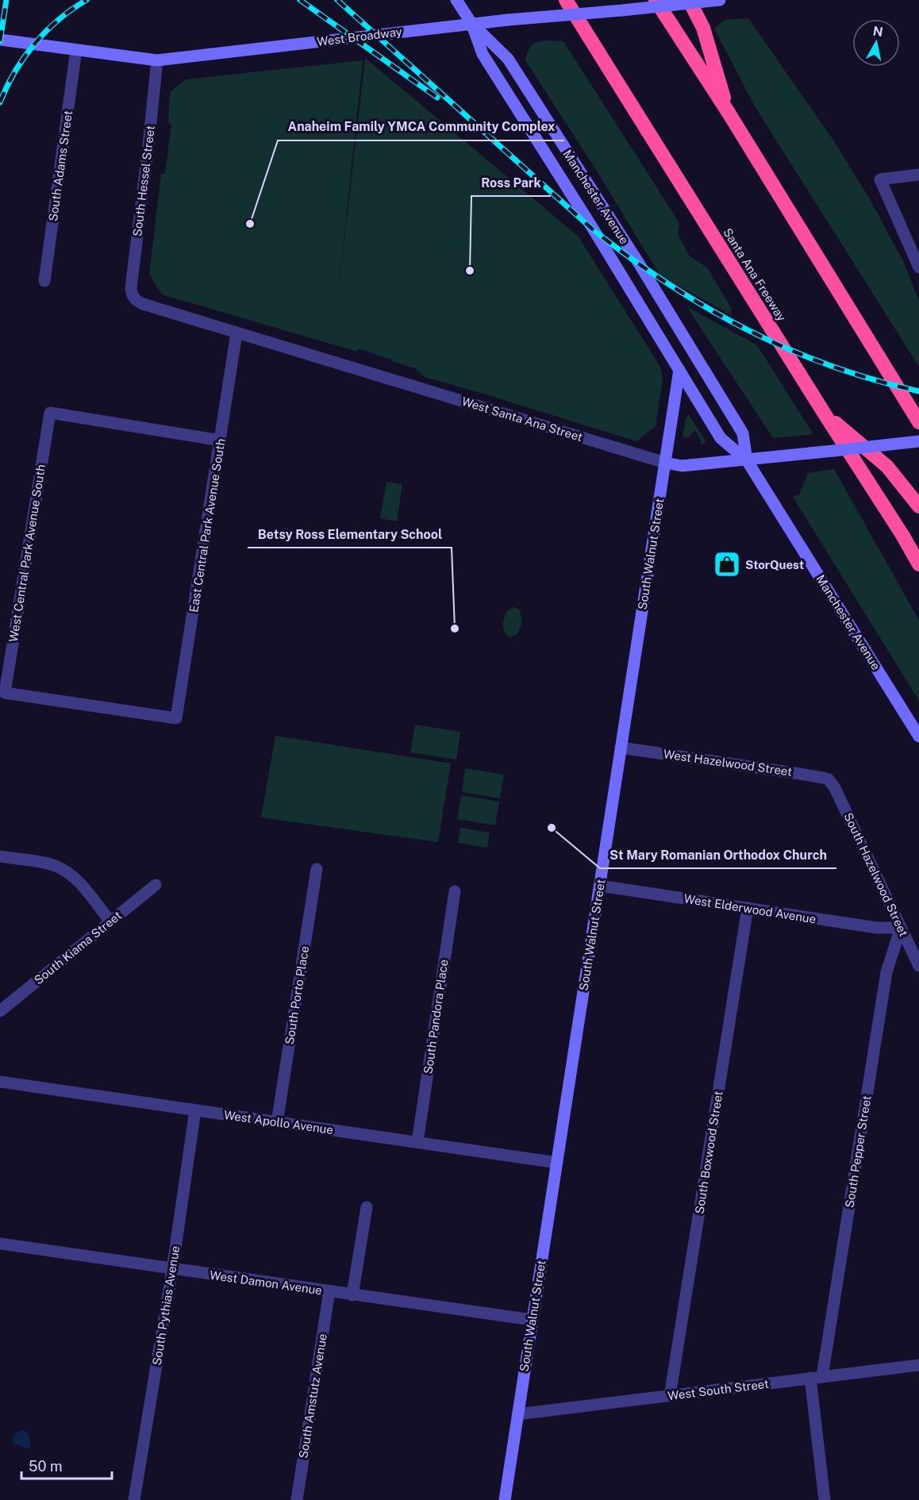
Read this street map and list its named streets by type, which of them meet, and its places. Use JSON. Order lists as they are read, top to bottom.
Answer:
{
  "streets": {
    "highway": ["Santa Ana Freeway"],
    "street": [
      "West Broadway",
      "South Adams Street",
      "South Hessel Street",
      "Manchester Avenue",
      "West Santa Ana Street",
      "East Central Park Avenue South",
      "West Central Park Avenue South",
      "South Walnut Street",
      "West Hazelwood Street",
      "South Hazelwood Street",
      "West Elderwood Avenue",
      "South Kiama Street",
      "South Porto Place",
      "South Pandora Place",
      "West Apollo Avenue",
      "South Pepper Street",
      "South Boxwood Street",
      "West Damon Avenue",
      "South Pythias Avenue",
      "West South Street",
      "South Amstutz Avenue"
    ]
  },
  "crossings": [
    ["West Broadway", "South Adams Street"],
    ["West Broadway", "South Hessel Street"],
    ["West Broadway", "Manchester Avenue"],
    ["South Hessel Street", "West Santa Ana Street"],
    ["Manchester Avenue", "West Santa Ana Street"],
    ["Manchester Avenue", "South Walnut Street"],
    ["West Santa Ana Street", "East Central Park Avenue South"],
    ["West Santa Ana Street", "South Walnut Street"],
    ["East Central Park Avenue South", "West Central Park Avenue South"],
    ["South Walnut Street", "West Hazelwood Street"],
    ["South Walnut Street", "West Elderwood Avenue"],
    ["South Walnut Street", "West Apollo Avenue"],
    ["South Walnut Street", "West Damon Avenue"],
    ["South Walnut Street", "West South Street"],
    ["West Hazelwood Street", "South Hazelwood Street"],
    ["South Hazelwood Street", "West Elderwood Avenue"],
    ["South Hazelwood Street", "South Pepper Street"],
    ["West Elderwood Avenue", "South Pepper Street"],
    ["West Elderwood Avenue", "South Boxwood Street"],
    ["South Porto Place", "West Apollo Avenue"],
    ["South Pandora Place", "West Apollo Avenue"],
    ["West Apollo Avenue", "South Pythias Avenue"],
    ["South Pepper Street", "West South Street"],
    ["South Boxwood Street", "West South Street"],
    ["West Damon Avenue", "South Pythias Avenue"],
    ["West Damon Avenue", "South Amstutz Avenue"]
  ],
  "places": {
    "other": [
      "Anaheim Family YMCA Community Complex",
      "Ross Park",
      "Betsy Ross Elementary School",
      "St Mary Romanian Orthodox Church"
    ],
    "shop": ["StorQuest"]
  },
  "scale_bar": "50 m",
  "north": "top"
}
